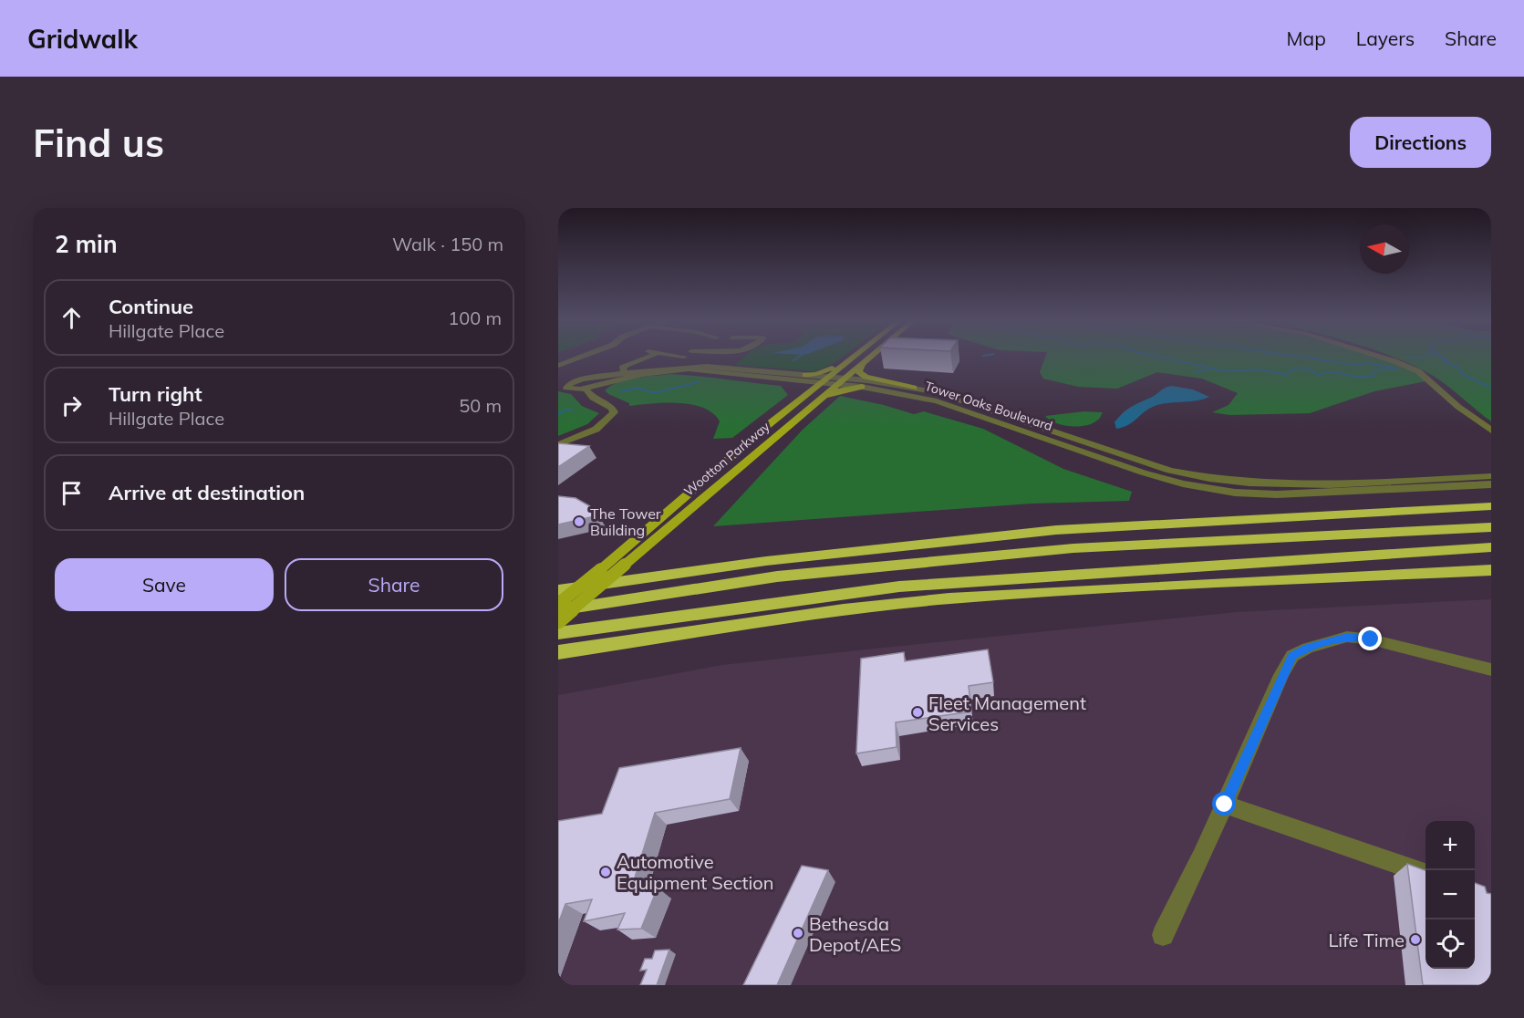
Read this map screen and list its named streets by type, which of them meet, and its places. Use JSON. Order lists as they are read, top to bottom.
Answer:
{
  "streets": {
    "main road": ["Wootton Parkway"],
    "street": ["Tower Oaks Boulevard"]
  },
  "crossings": [
    ["Tower Oaks Boulevard", "Wootton Parkway"]
  ],
  "places": [
    "The Tower Building",
    "Fleet Management Services",
    "Automotive Equipment Section",
    "Bethesda Depot/AES",
    "Life Time"
  ],
  "north": "left",
  "page": {
    "header": "Gridwalk",
    "nav": ["Map", "Layers", "Share"],
    "buttons": [
      "Directions",
      ["Save", "Share"]
    ],
    "title": "Find us",
    "heading": ["2 min", "Walk · 150 m"],
    "list": [
      ["Continue", "Hillgate Place", "100 m"],
      ["Turn right", "Hillgate Place", "50 m"],
      "Arrive at destination"
    ],
    "map_buttons": ["+", "−"]
  }
}
